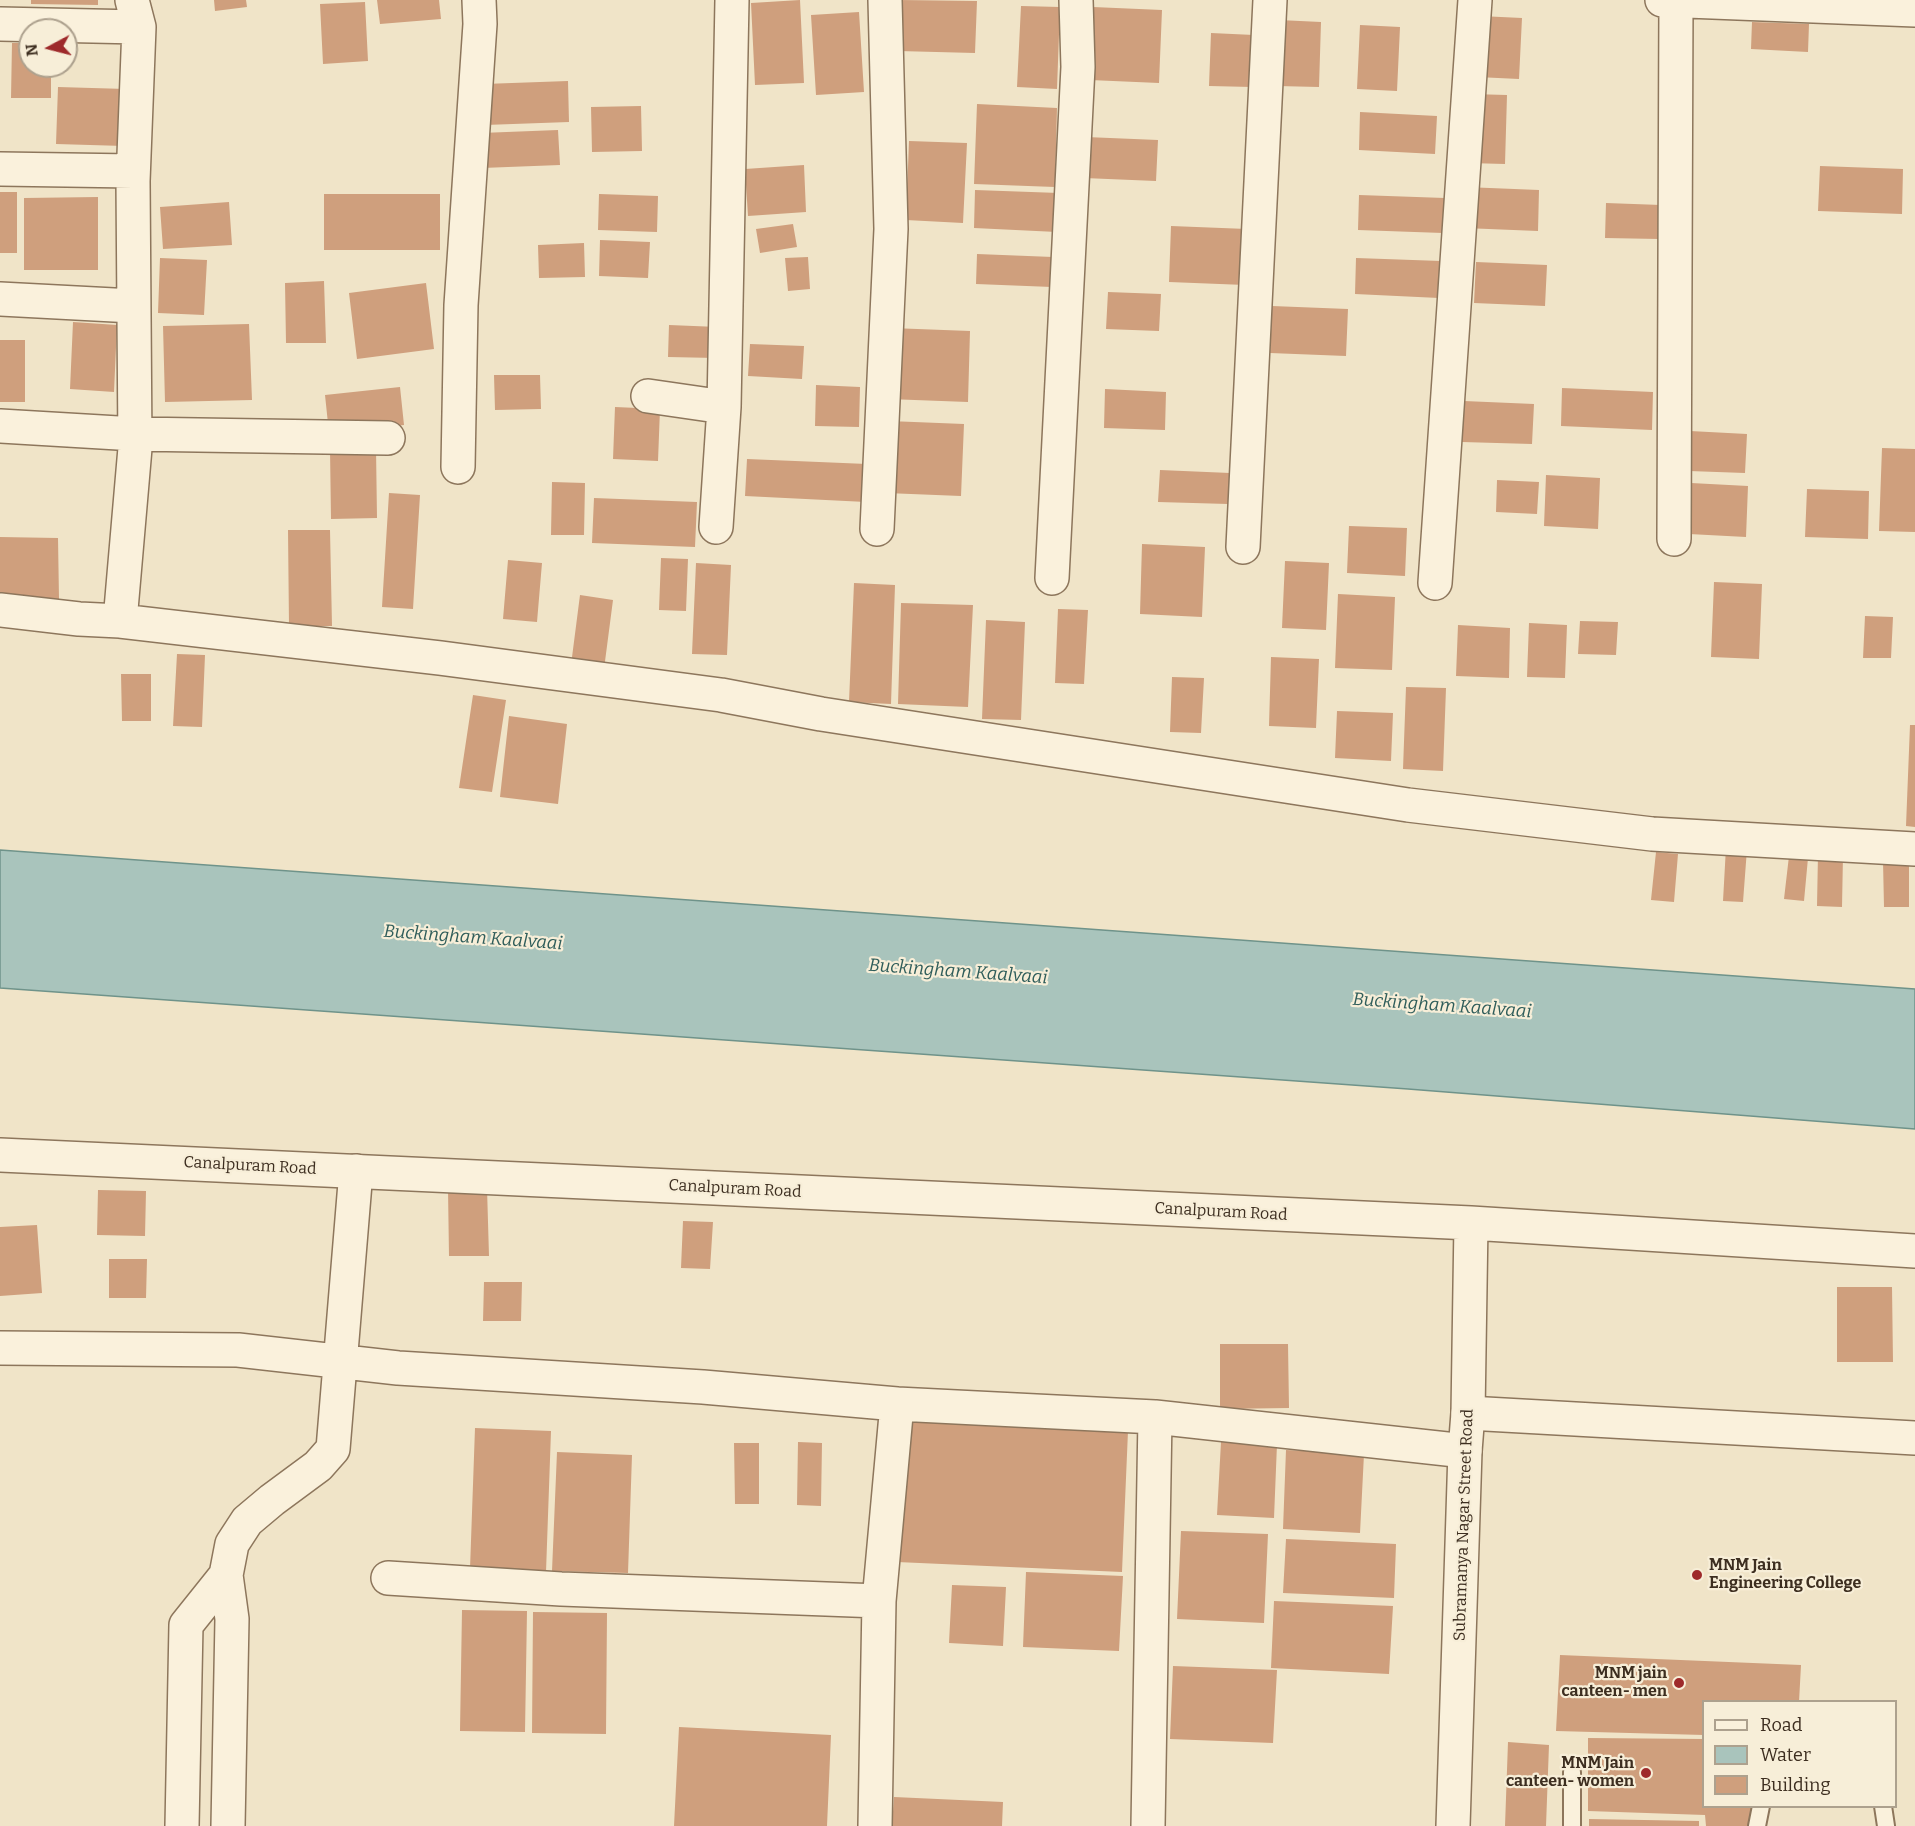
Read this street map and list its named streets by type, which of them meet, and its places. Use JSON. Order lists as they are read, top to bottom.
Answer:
{
  "streets": {
    "street": ["Canalpuram Road", "Subramanya Nagar Street Road"]
  },
  "crossings": [
    ["Canalpuram Road", "Subramanya Nagar Street Road"]
  ],
  "water": ["Buckingham Kaalvaai"],
  "places": ["MNM Jain Engineering College", "MNM jain canteen- men", "MNM Jain canteen- women"],
  "legend": ["Road", "Water", "Building"],
  "north": "left"
}
